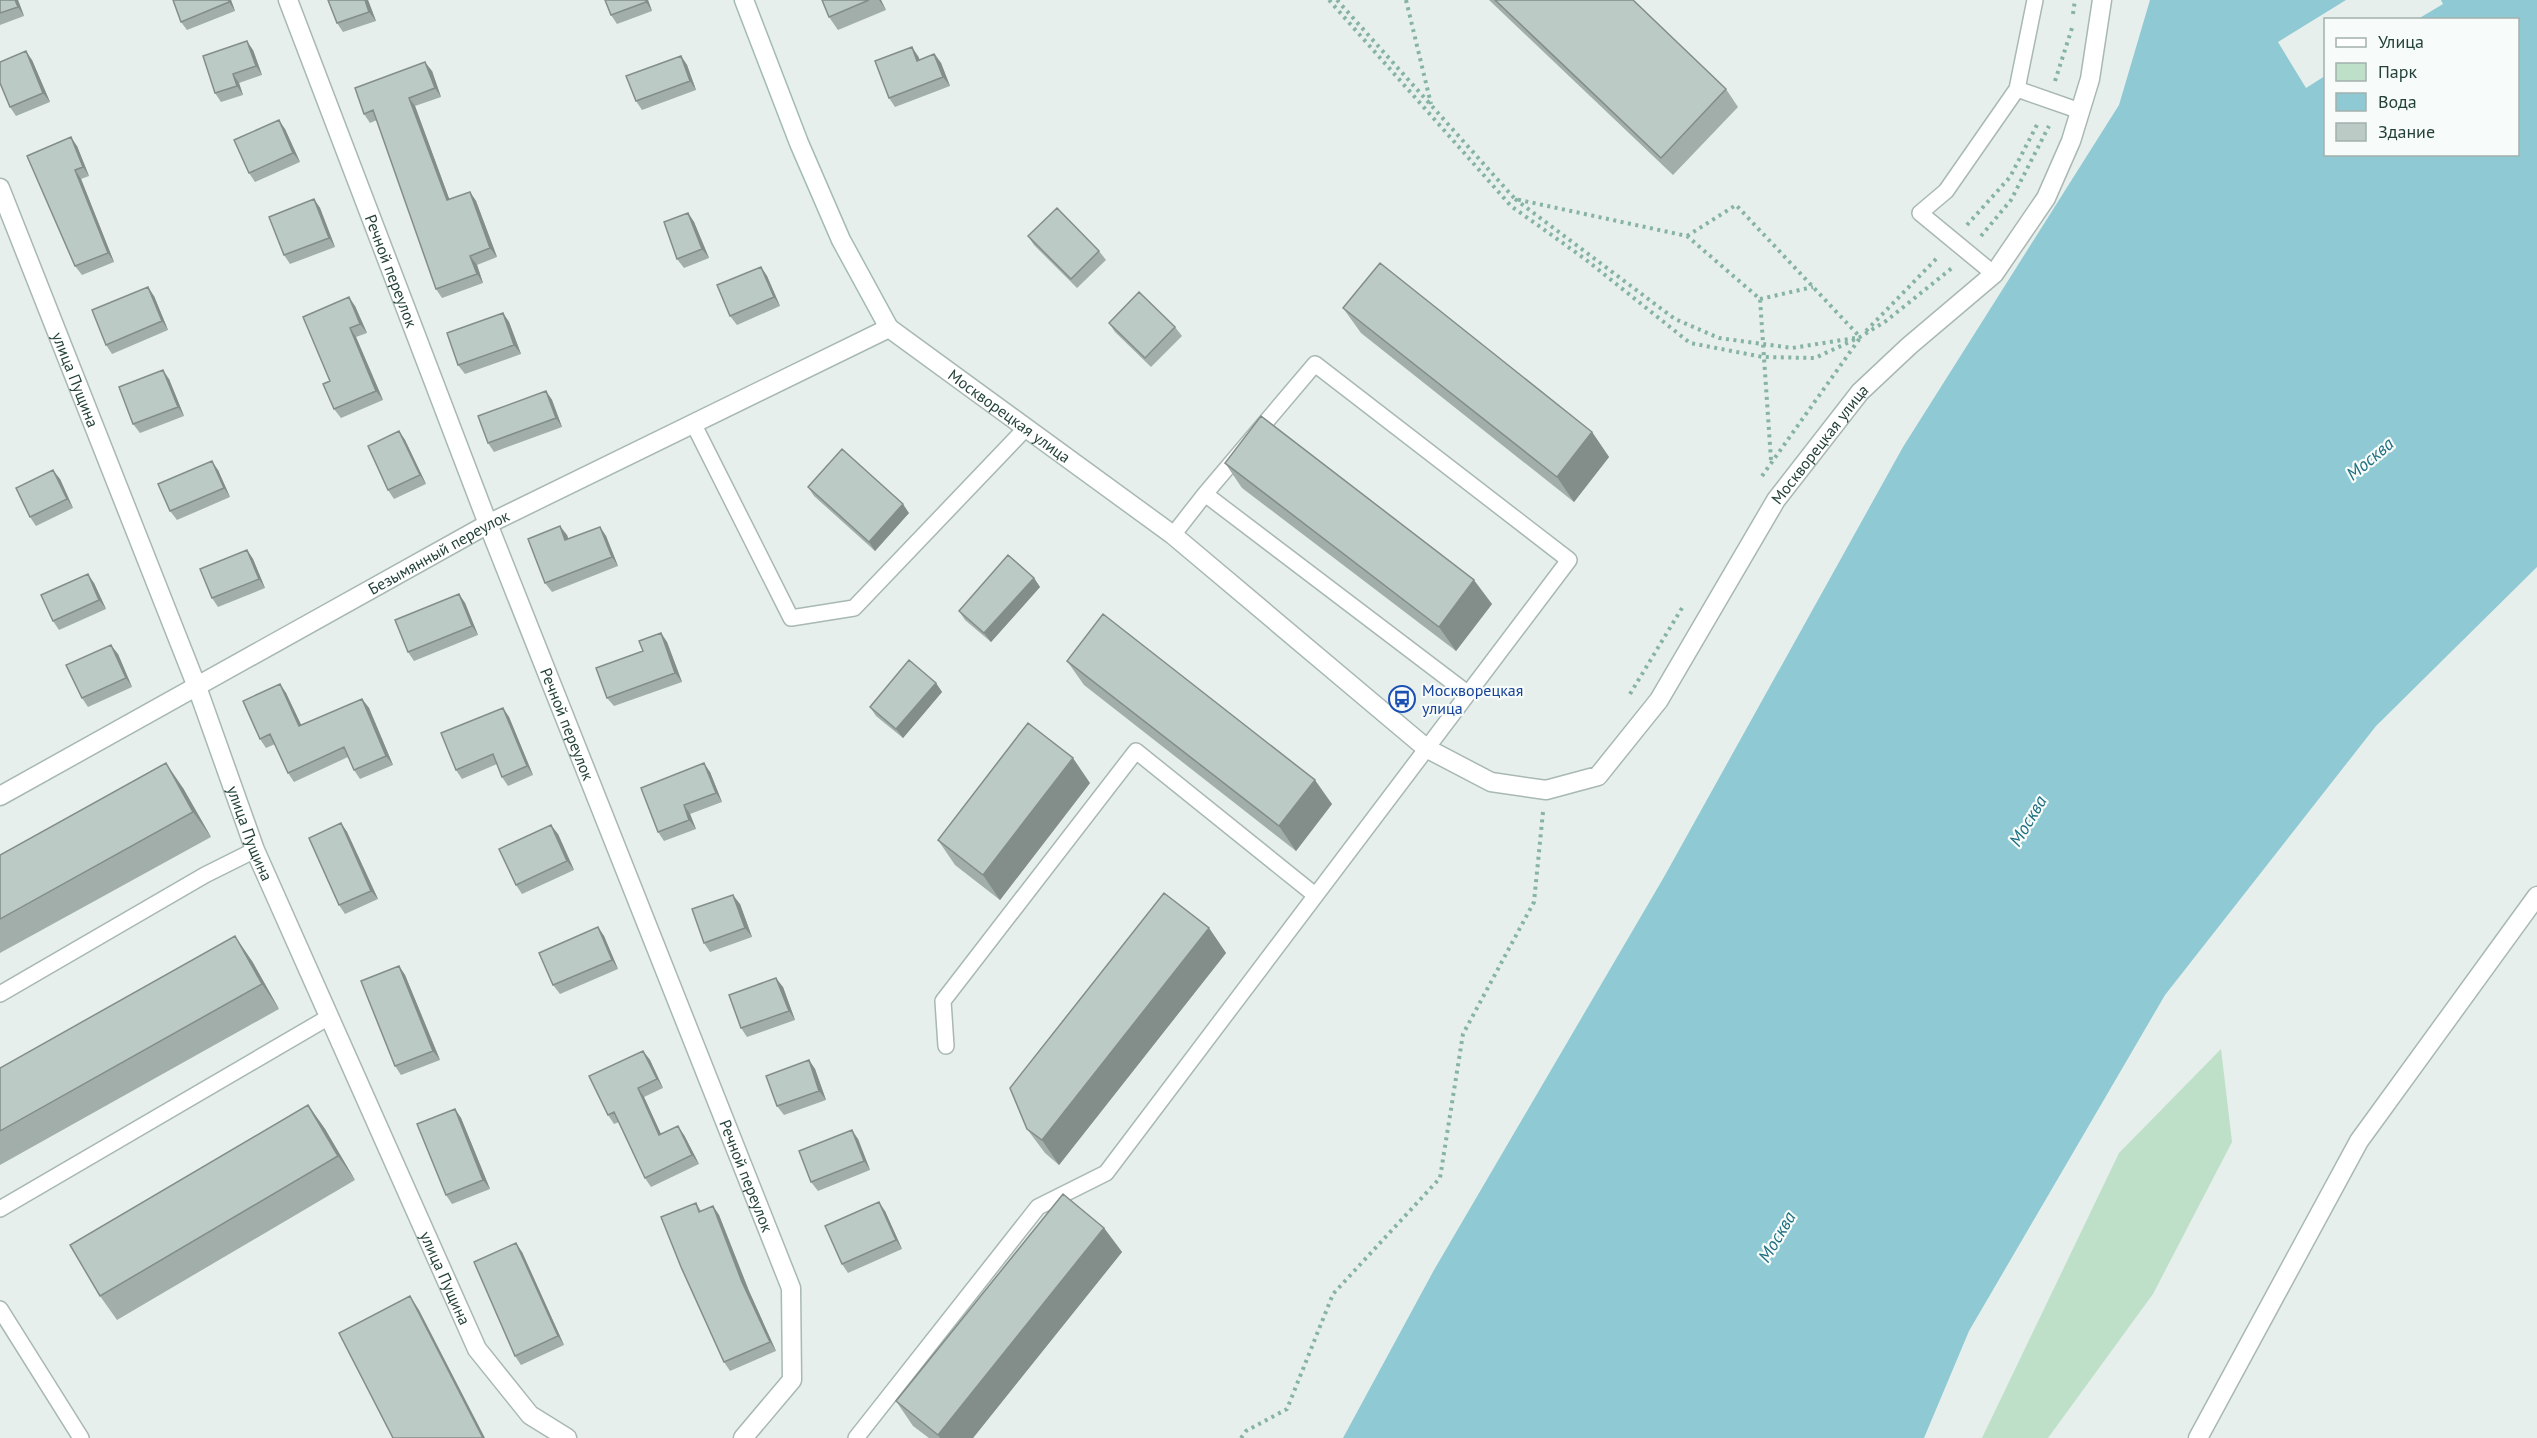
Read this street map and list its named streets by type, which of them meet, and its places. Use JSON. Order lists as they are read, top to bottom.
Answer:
{
  "streets": {
    "street": [
      "Речной переулок",
      "улица Пущина",
      "Москворецкая улица",
      "Безымянный переулок"
    ]
  },
  "crossings": [
    ["Речной переулок", "Безымянный переулок"],
    ["улица Пущина", "Безымянный переулок"],
    ["Москворецкая улица", "Безымянный переулок"]
  ],
  "water": ["Москва"],
  "places": {
    "bus stop": ["Москворецкая улица"]
  },
  "legend": [
    "Улица",
    "Парк",
    "Вода",
    "Здание"
  ]
}
